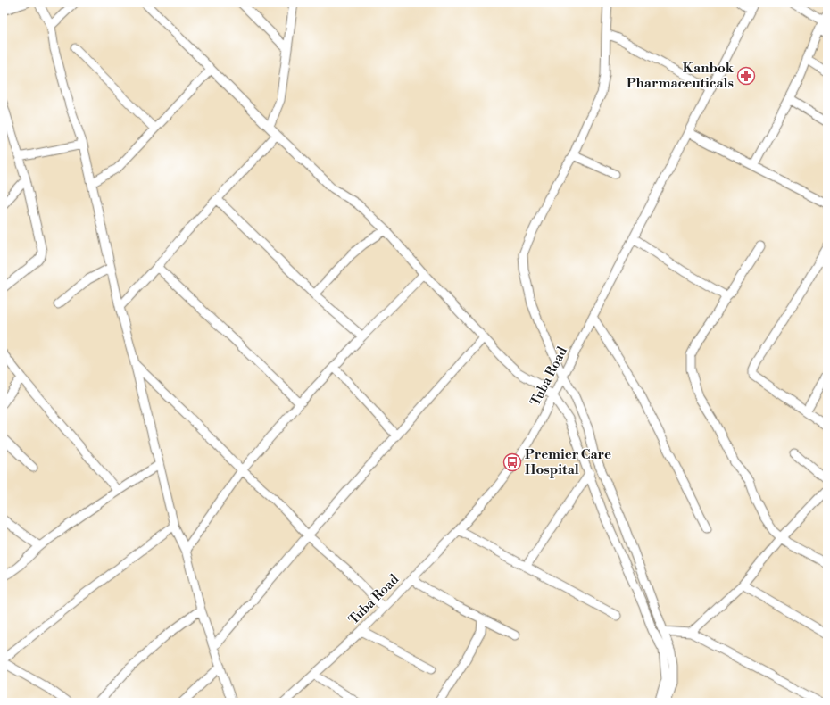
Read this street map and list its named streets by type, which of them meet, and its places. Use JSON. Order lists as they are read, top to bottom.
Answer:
{
  "streets": {
    "street": ["Tuba Road"]
  },
  "places": {
    "pharmacy": ["Kanbok Pharmaceuticals"],
    "bus stop": ["Premier Care Hospital"]
  }
}
